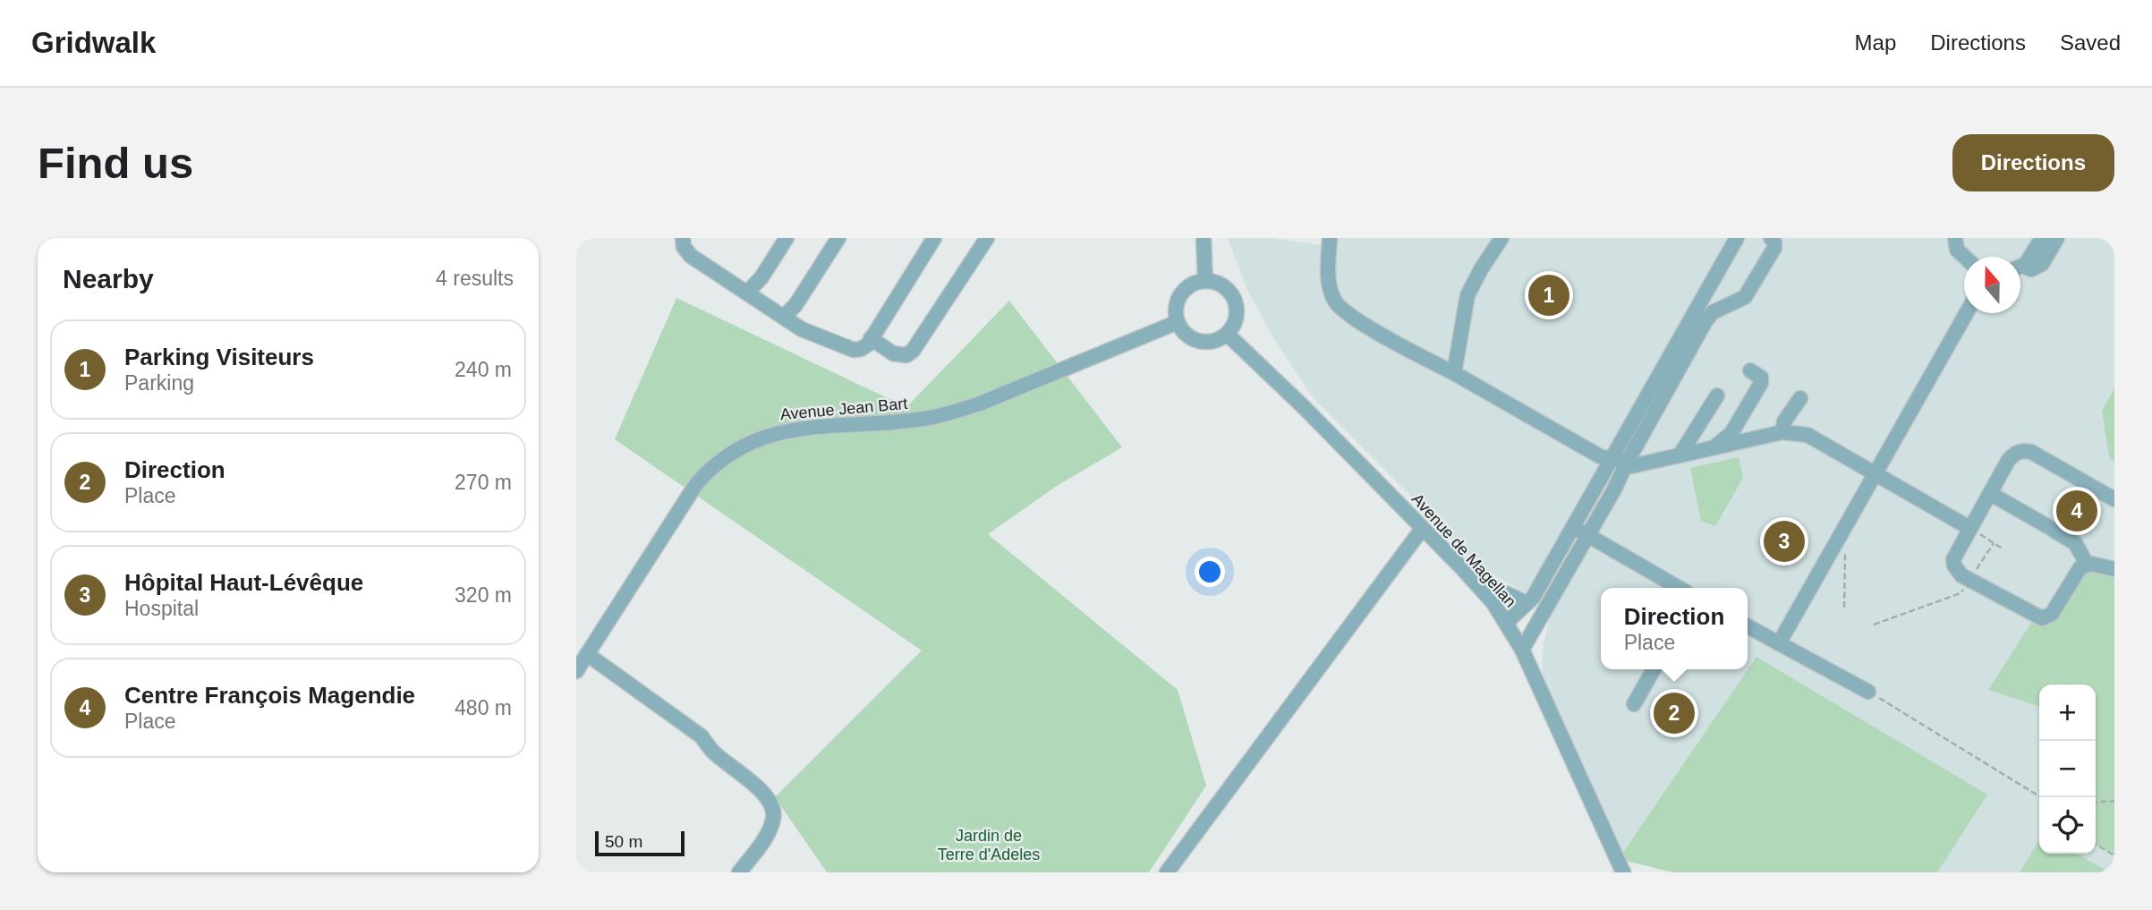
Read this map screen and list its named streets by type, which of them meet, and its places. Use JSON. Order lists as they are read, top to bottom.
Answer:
{
  "streets": {
    "street": ["Avenue Jean Bart", "Avenue de Magellan"]
  },
  "crossings": [
    ["Avenue Jean Bart", "Avenue de Magellan"]
  ],
  "parks": ["Jardin de Terre d'Adeles"],
  "scale_bar": "50 m",
  "north": "top",
  "page": {
    "header": "Gridwalk",
    "nav": ["Map", "Directions", "Saved"],
    "buttons": "Directions",
    "title": "Find us",
    "heading": ["Nearby", "4 results"],
    "pins": [
      "1",
      "4",
      "3",
      "2"
    ],
    "list": [
      {
        "mark": "1",
        "name": "Parking Visiteurs",
        "note": "Parking",
        "value": "240 m"
      },
      {
        "mark": "2",
        "name": "Direction",
        "note": "Place",
        "value": "270 m"
      },
      {
        "mark": "3",
        "name": "Hôpital Haut-Lévêque",
        "note": "Hospital",
        "value": "320 m"
      },
      {
        "mark": "4",
        "name": "Centre François Magendie",
        "note": "Place",
        "value": "480 m"
      }
    ],
    "popup": ["Direction", "Place"],
    "map_buttons": ["+", "−"],
    "scale": "50 m"
  }
}
